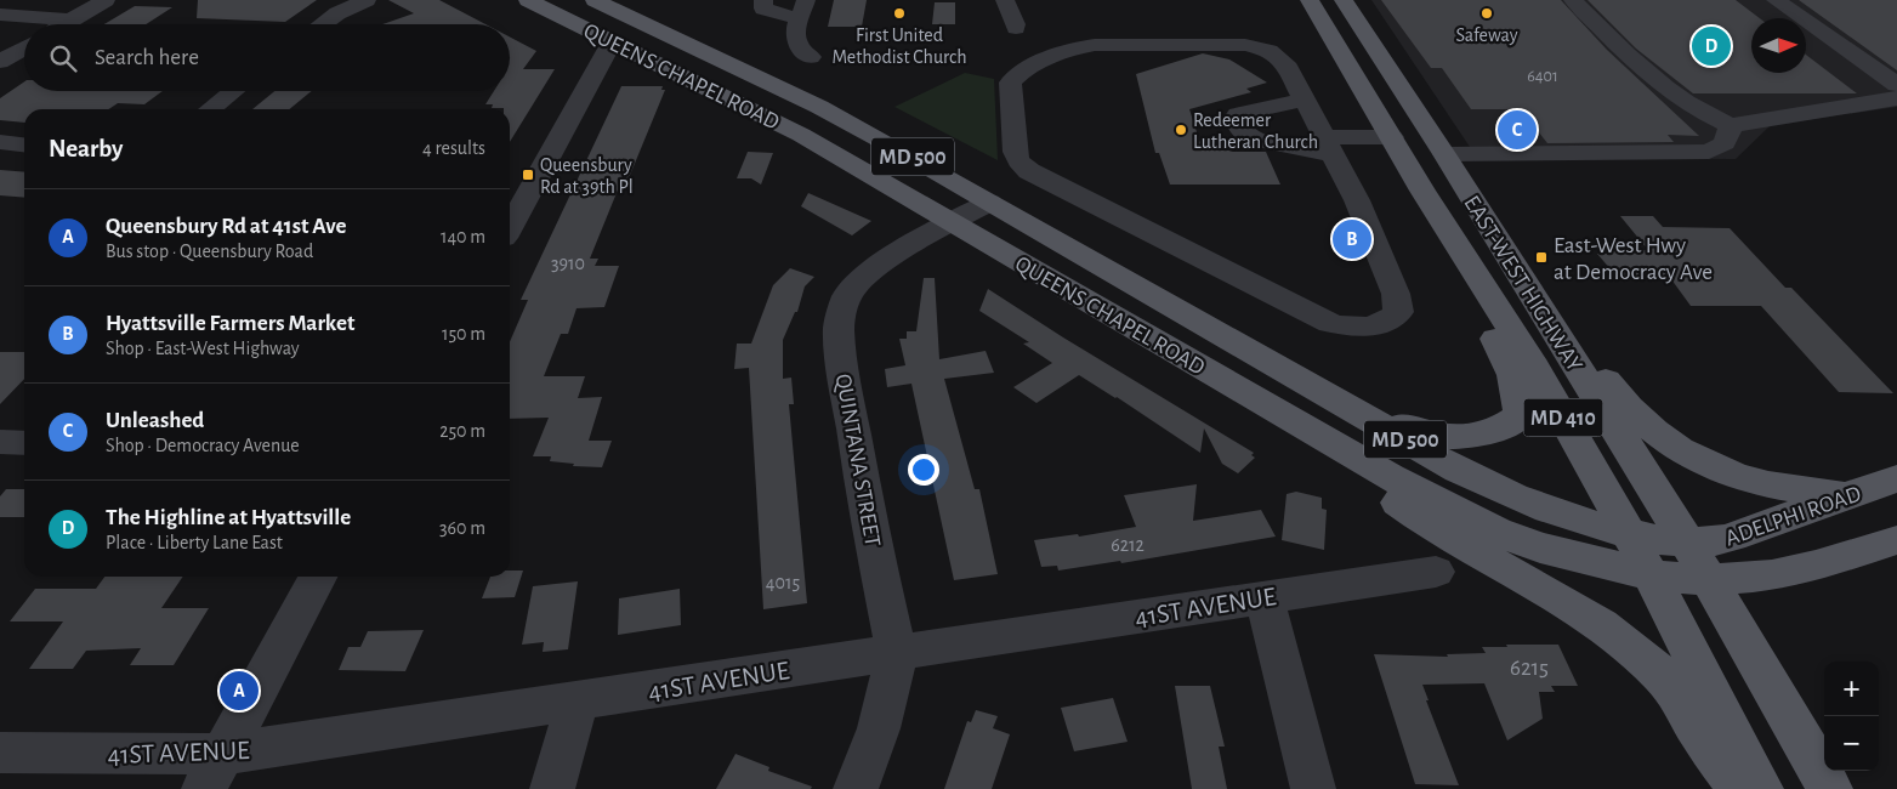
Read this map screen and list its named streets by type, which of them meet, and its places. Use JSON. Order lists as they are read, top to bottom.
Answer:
{
  "streets": {
    "main road": [
      "QUEENS CHAPEL ROAD",
      "MD 500",
      "EAST-WEST HIGHWAY",
      "MD 410",
      "ADELPHI ROAD"
    ],
    "street": ["QUINTANA STREET", "41ST AVENUE"]
  },
  "crossings": [
    ["QUEENS CHAPEL ROAD", "EAST-WEST HIGHWAY"],
    ["QUEENS CHAPEL ROAD", "QUINTANA STREET"],
    ["QUEENS CHAPEL ROAD", "ADELPHI ROAD"],
    ["EAST-WEST HIGHWAY", "ADELPHI ROAD"],
    ["QUINTANA STREET", "41ST AVENUE"]
  ],
  "places": {
    "other": ["First United Methodist Church", "Safeway", "Redeemer Lutheran Church"],
    "transit": ["Queensbury Rd at 39th Pl", "East-West Hwy at Democracy Ave"]
  },
  "house_numbers": [
    "6401",
    "3910",
    "6212",
    "4015",
    "6215"
  ],
  "north": "right",
  "page": {
    "pins": [
      "D",
      "C",
      "B",
      "A"
    ],
    "search": "Search here",
    "heading": ["Nearby", "4 results"],
    "list": [
      {
        "mark": "A",
        "name": "Queensbury Rd at 41st Ave",
        "note": "Bus stop · Queensbury Road",
        "value": "140 m"
      },
      {
        "mark": "B",
        "name": "Hyattsville Farmers Market",
        "note": "Shop · East-West Highway",
        "value": "150 m"
      },
      {
        "mark": "C",
        "name": "Unleashed",
        "note": "Shop · Democracy Avenue",
        "value": "250 m"
      },
      {
        "mark": "D",
        "name": "The Highline at Hyattsville",
        "note": "Place · Liberty Lane East",
        "value": "360 m"
      }
    ],
    "map_buttons": ["+", "−"]
  }
}
